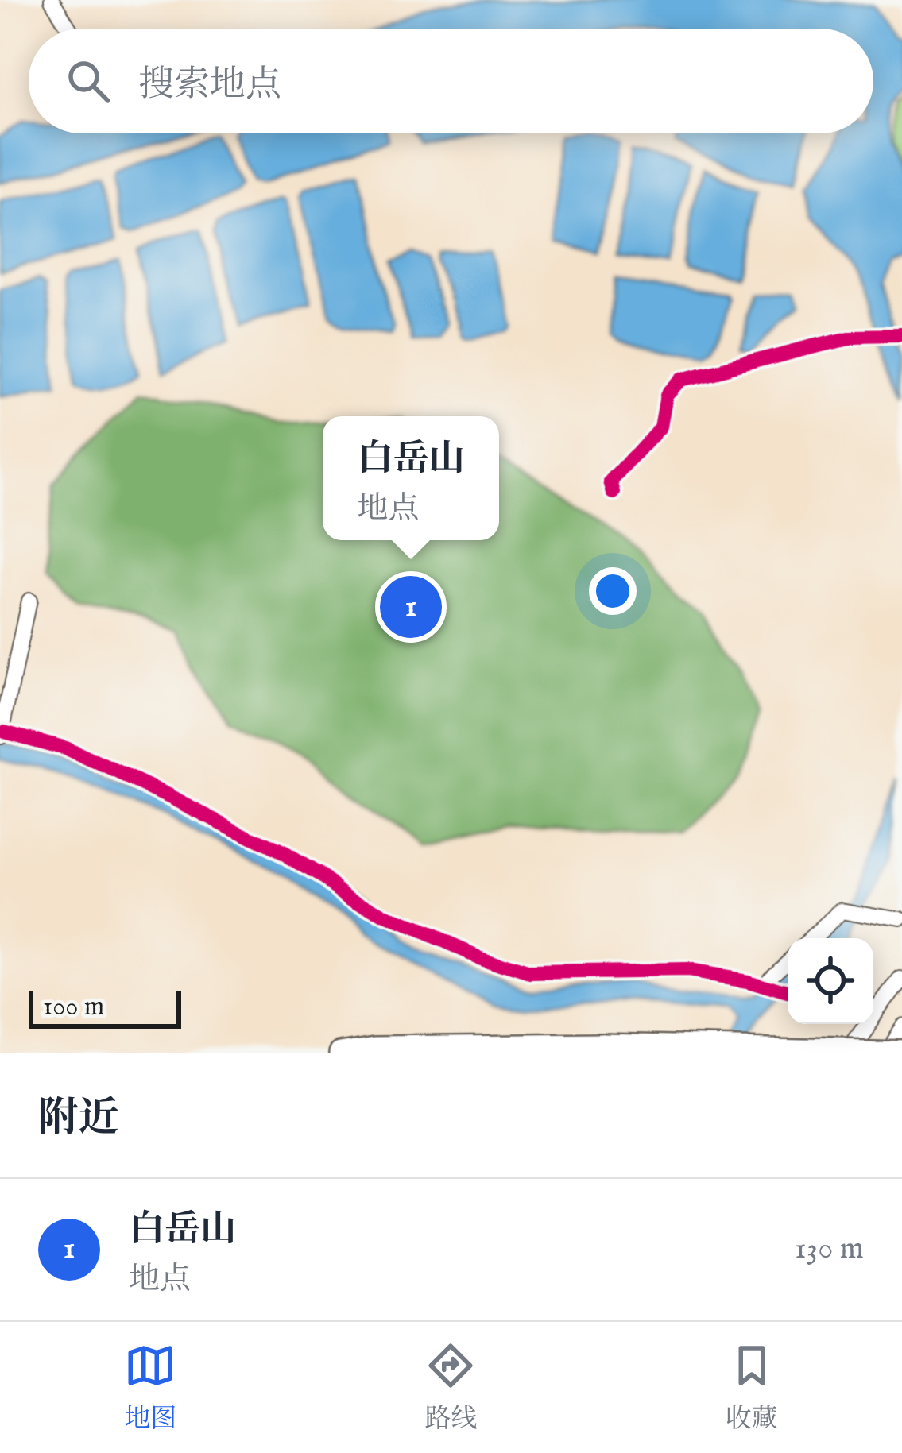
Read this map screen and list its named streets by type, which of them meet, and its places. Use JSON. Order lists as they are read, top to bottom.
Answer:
{
  "scale_bar": "100 m",
  "page": {
    "search": "搜索地点",
    "popup": ["白岳山", "地点"],
    "pins": "1",
    "scale": "100 m",
    "heading": "附近",
    "list": [
      {
        "mark": "1",
        "name": "白岳山",
        "note": "地点",
        "value": "130 m"
      }
    ],
    "nav": ["地图", "路线", "收藏"]
  }
}
